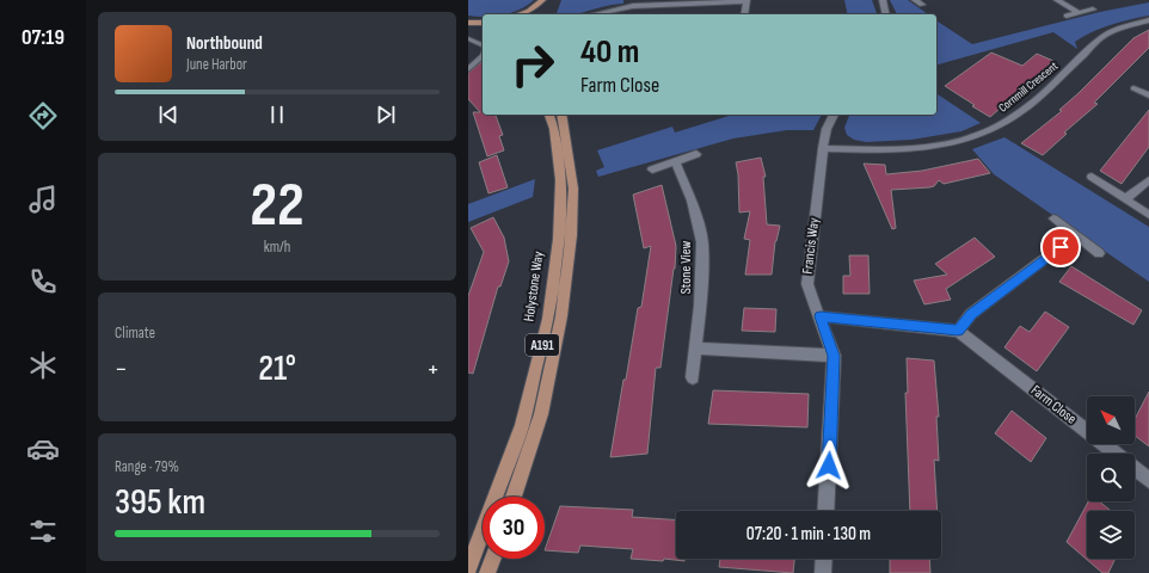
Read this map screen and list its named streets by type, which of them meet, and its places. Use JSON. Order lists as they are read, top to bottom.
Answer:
{
  "streets": {
    "main road": ["Holystone Way", "A191"],
    "street": [
      "Cornmill Crescent",
      "Francis Way",
      "Stone View",
      "Farm Close"
    ]
  },
  "crossings": [
    ["Cornmill Crescent", "Francis Way"]
  ],
  "north": "top left",
  "page": {
    "tabs": "07:19",
    "turn": ["40 m", "Farm Close"],
    "song": ["Northbound", "June Harbor"],
    "tile": [
      ["22", "km/h"],
      "Climate",
      ["Range · 79%", "395 km"]
    ],
    "heat": ["−", "21°", "+"],
    "limit": "30",
    "trip": "07:20 · 1 min · 130 m"
  }
}
